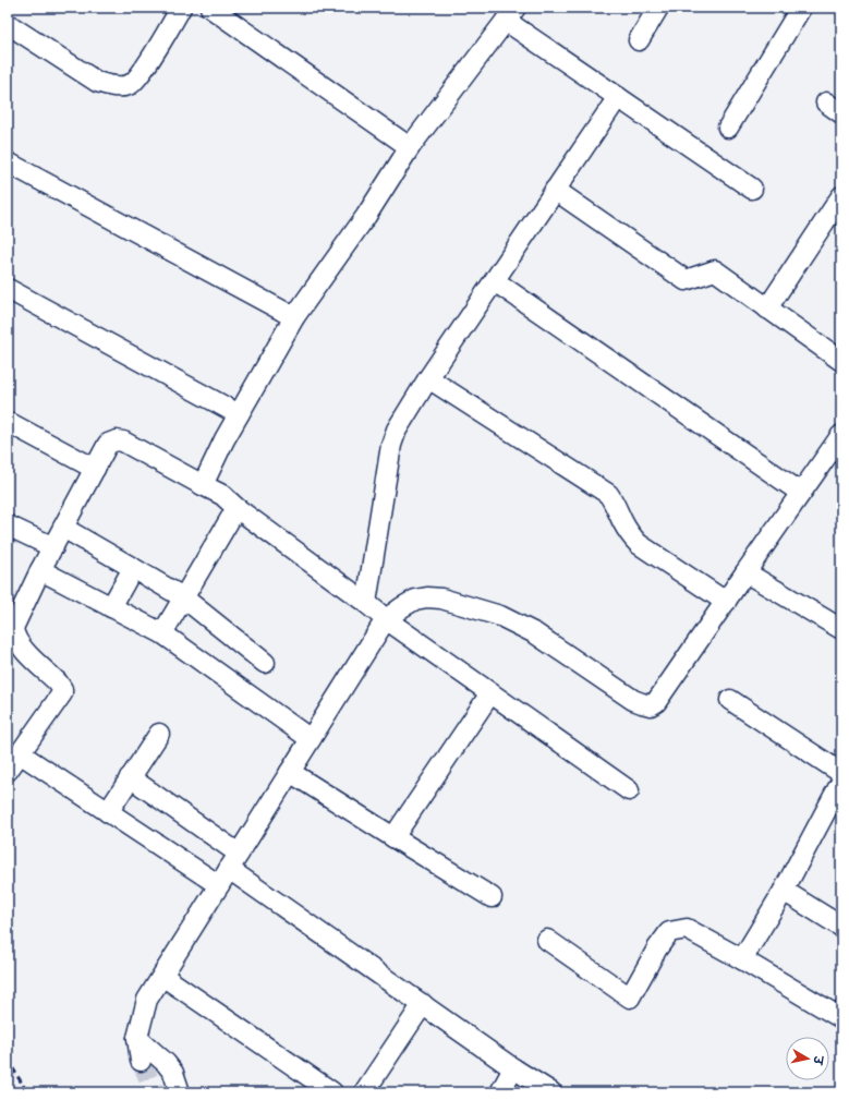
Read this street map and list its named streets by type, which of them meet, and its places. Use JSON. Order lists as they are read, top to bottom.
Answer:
{
  "north": "right"
}
